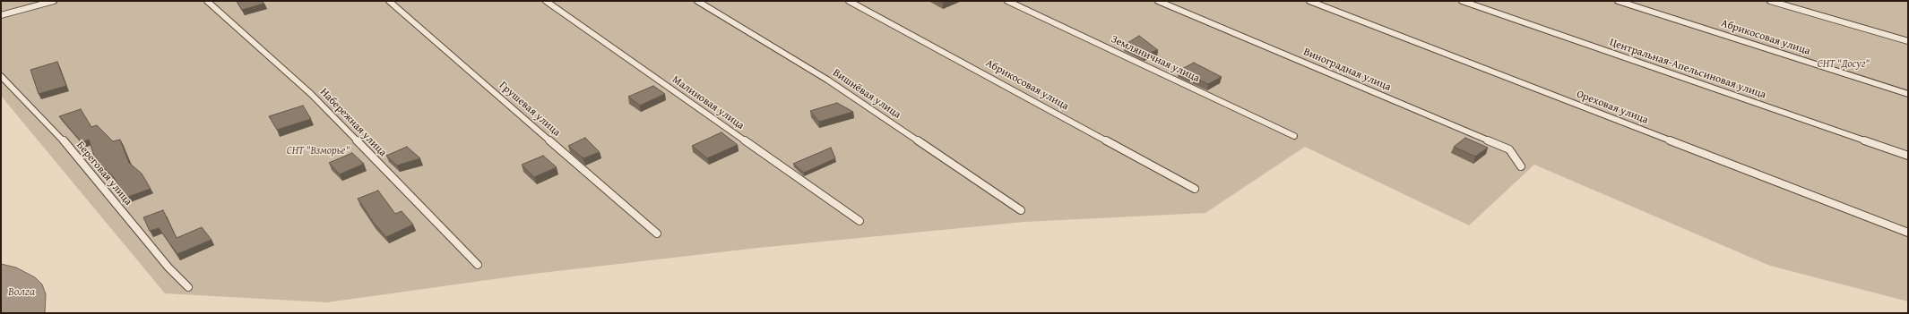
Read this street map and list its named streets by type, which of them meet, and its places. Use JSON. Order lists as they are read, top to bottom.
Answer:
{
  "streets": {
    "lane": [
      "Абрикосовая улица",
      "Земляничная улица",
      "Центральная-Апельсиновая улица",
      "Виноградная улица",
      "Вишнёвая улица",
      "Малиновая улица",
      "Ореховая улица",
      "Грушевая улица",
      "Набережная улица",
      "Береговая улица"
    ]
  },
  "water": ["Волга"],
  "parks": ["СНТ \"Досуг\"", "СНТ \"Взморье\""]
}
